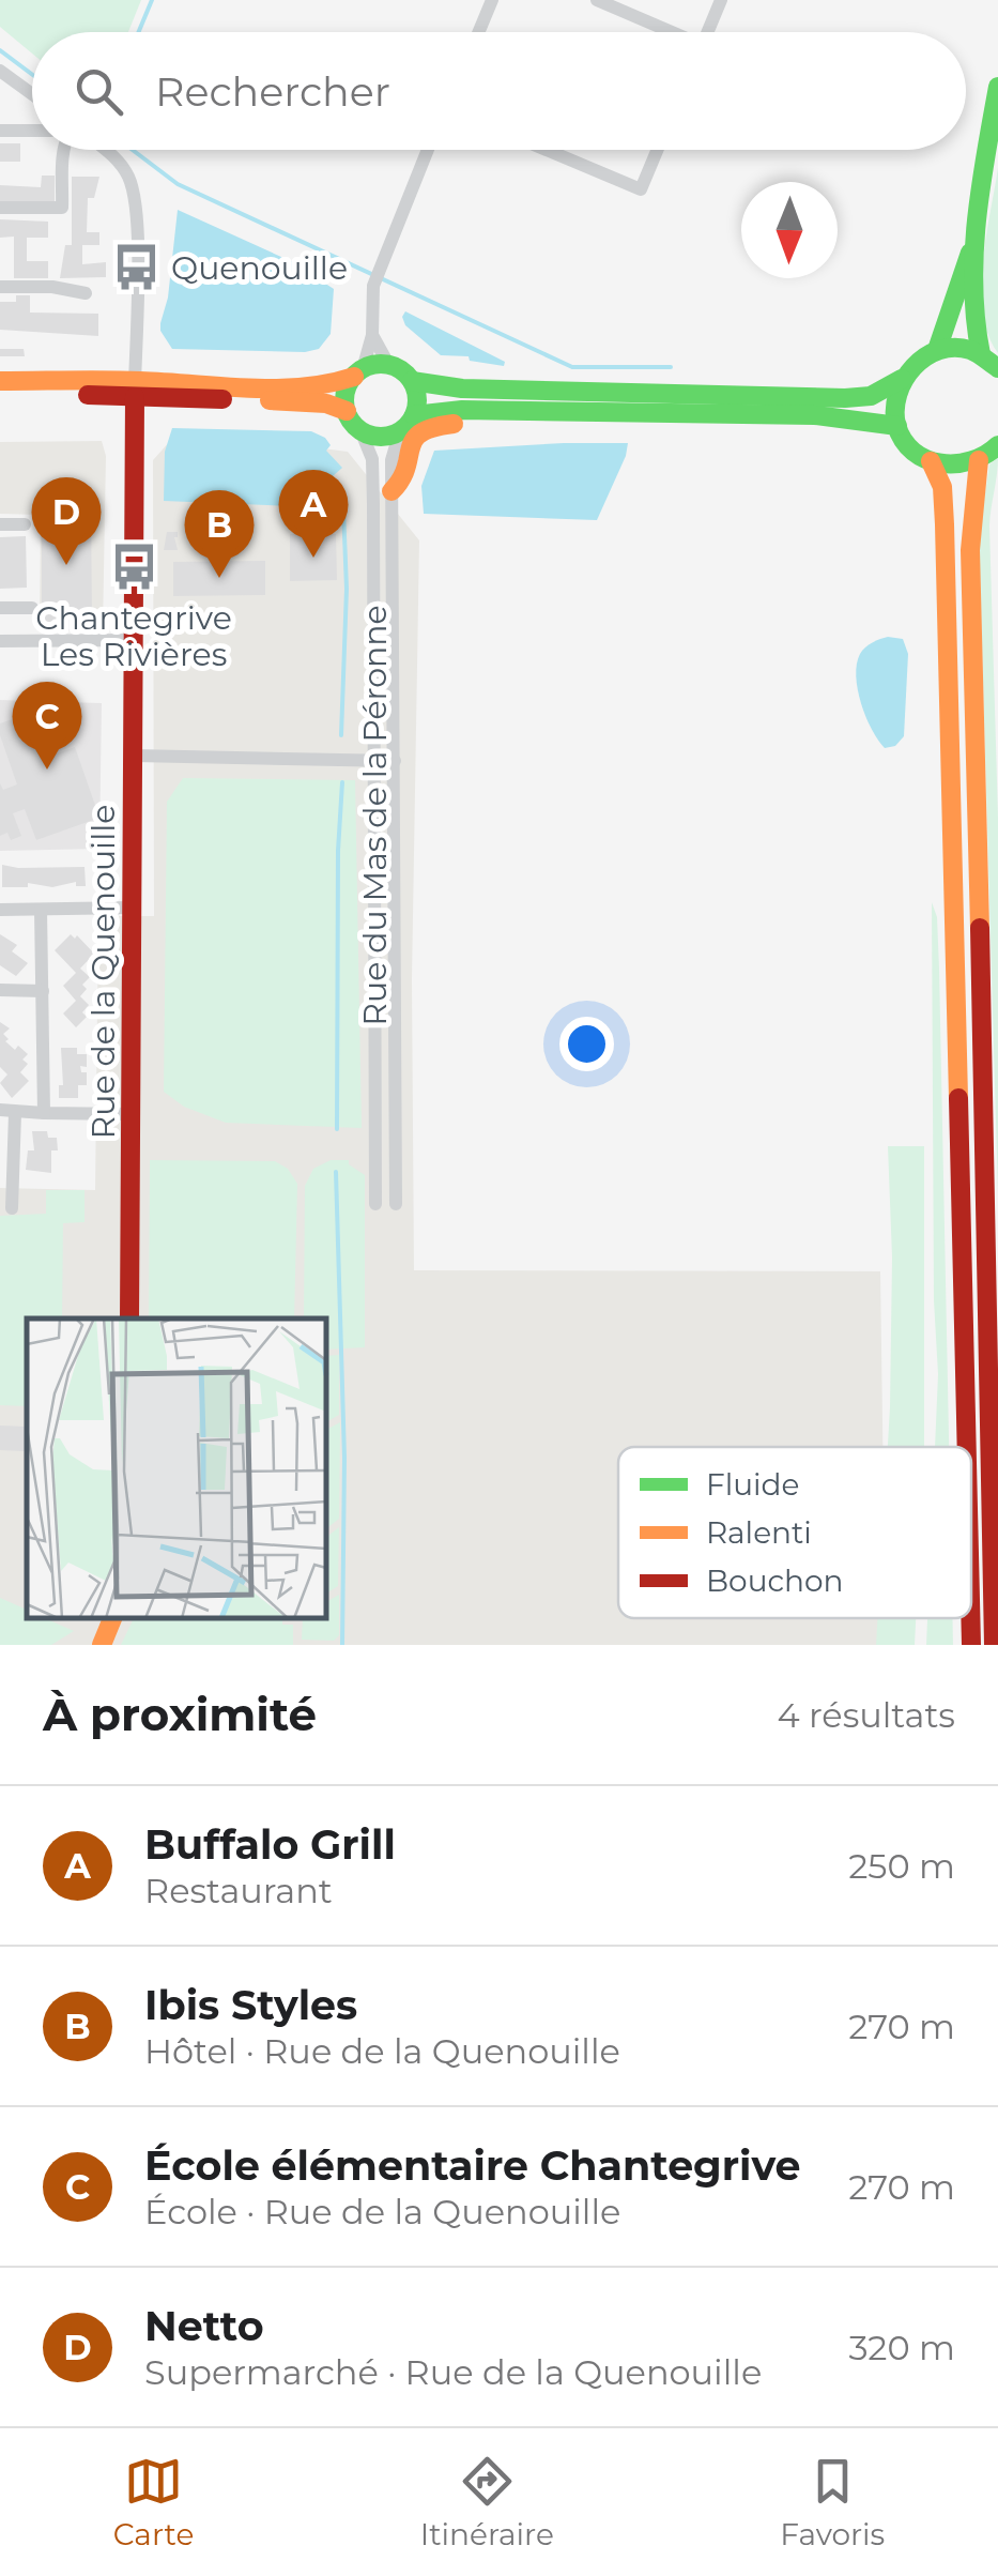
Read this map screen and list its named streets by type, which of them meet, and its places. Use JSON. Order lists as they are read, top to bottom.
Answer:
{
  "streets": {
    "main road": ["Rue de la Quenouille"],
    "street": ["Rue du Mas de la Péronne"]
  },
  "places": {
    "bus stop": ["Quenouille", "Chantegrive Les Rivières"]
  },
  "legend": ["Fluide", "Ralenti", "Bouchon"],
  "north": "bottom",
  "page": {
    "search": "Rechercher",
    "pins": [
      "A",
      "D",
      "B",
      "C"
    ],
    "heading": ["À proximité", "4 résultats"],
    "list": [
      {
        "mark": "A",
        "name": "Buffalo Grill",
        "note": "Restaurant",
        "value": "250 m"
      },
      {
        "mark": "B",
        "name": "Ibis Styles",
        "note": "Hôtel · Rue de la Quenouille",
        "value": "270 m"
      },
      {
        "mark": "C",
        "name": "École élémentaire Chantegrive",
        "note": "École · Rue de la Quenouille",
        "value": "270 m"
      },
      {
        "mark": "D",
        "name": "Netto",
        "note": "Supermarché · Rue de la Quenouille",
        "value": "320 m"
      }
    ],
    "nav": ["Carte", "Itinéraire", "Favoris"]
  }
}
